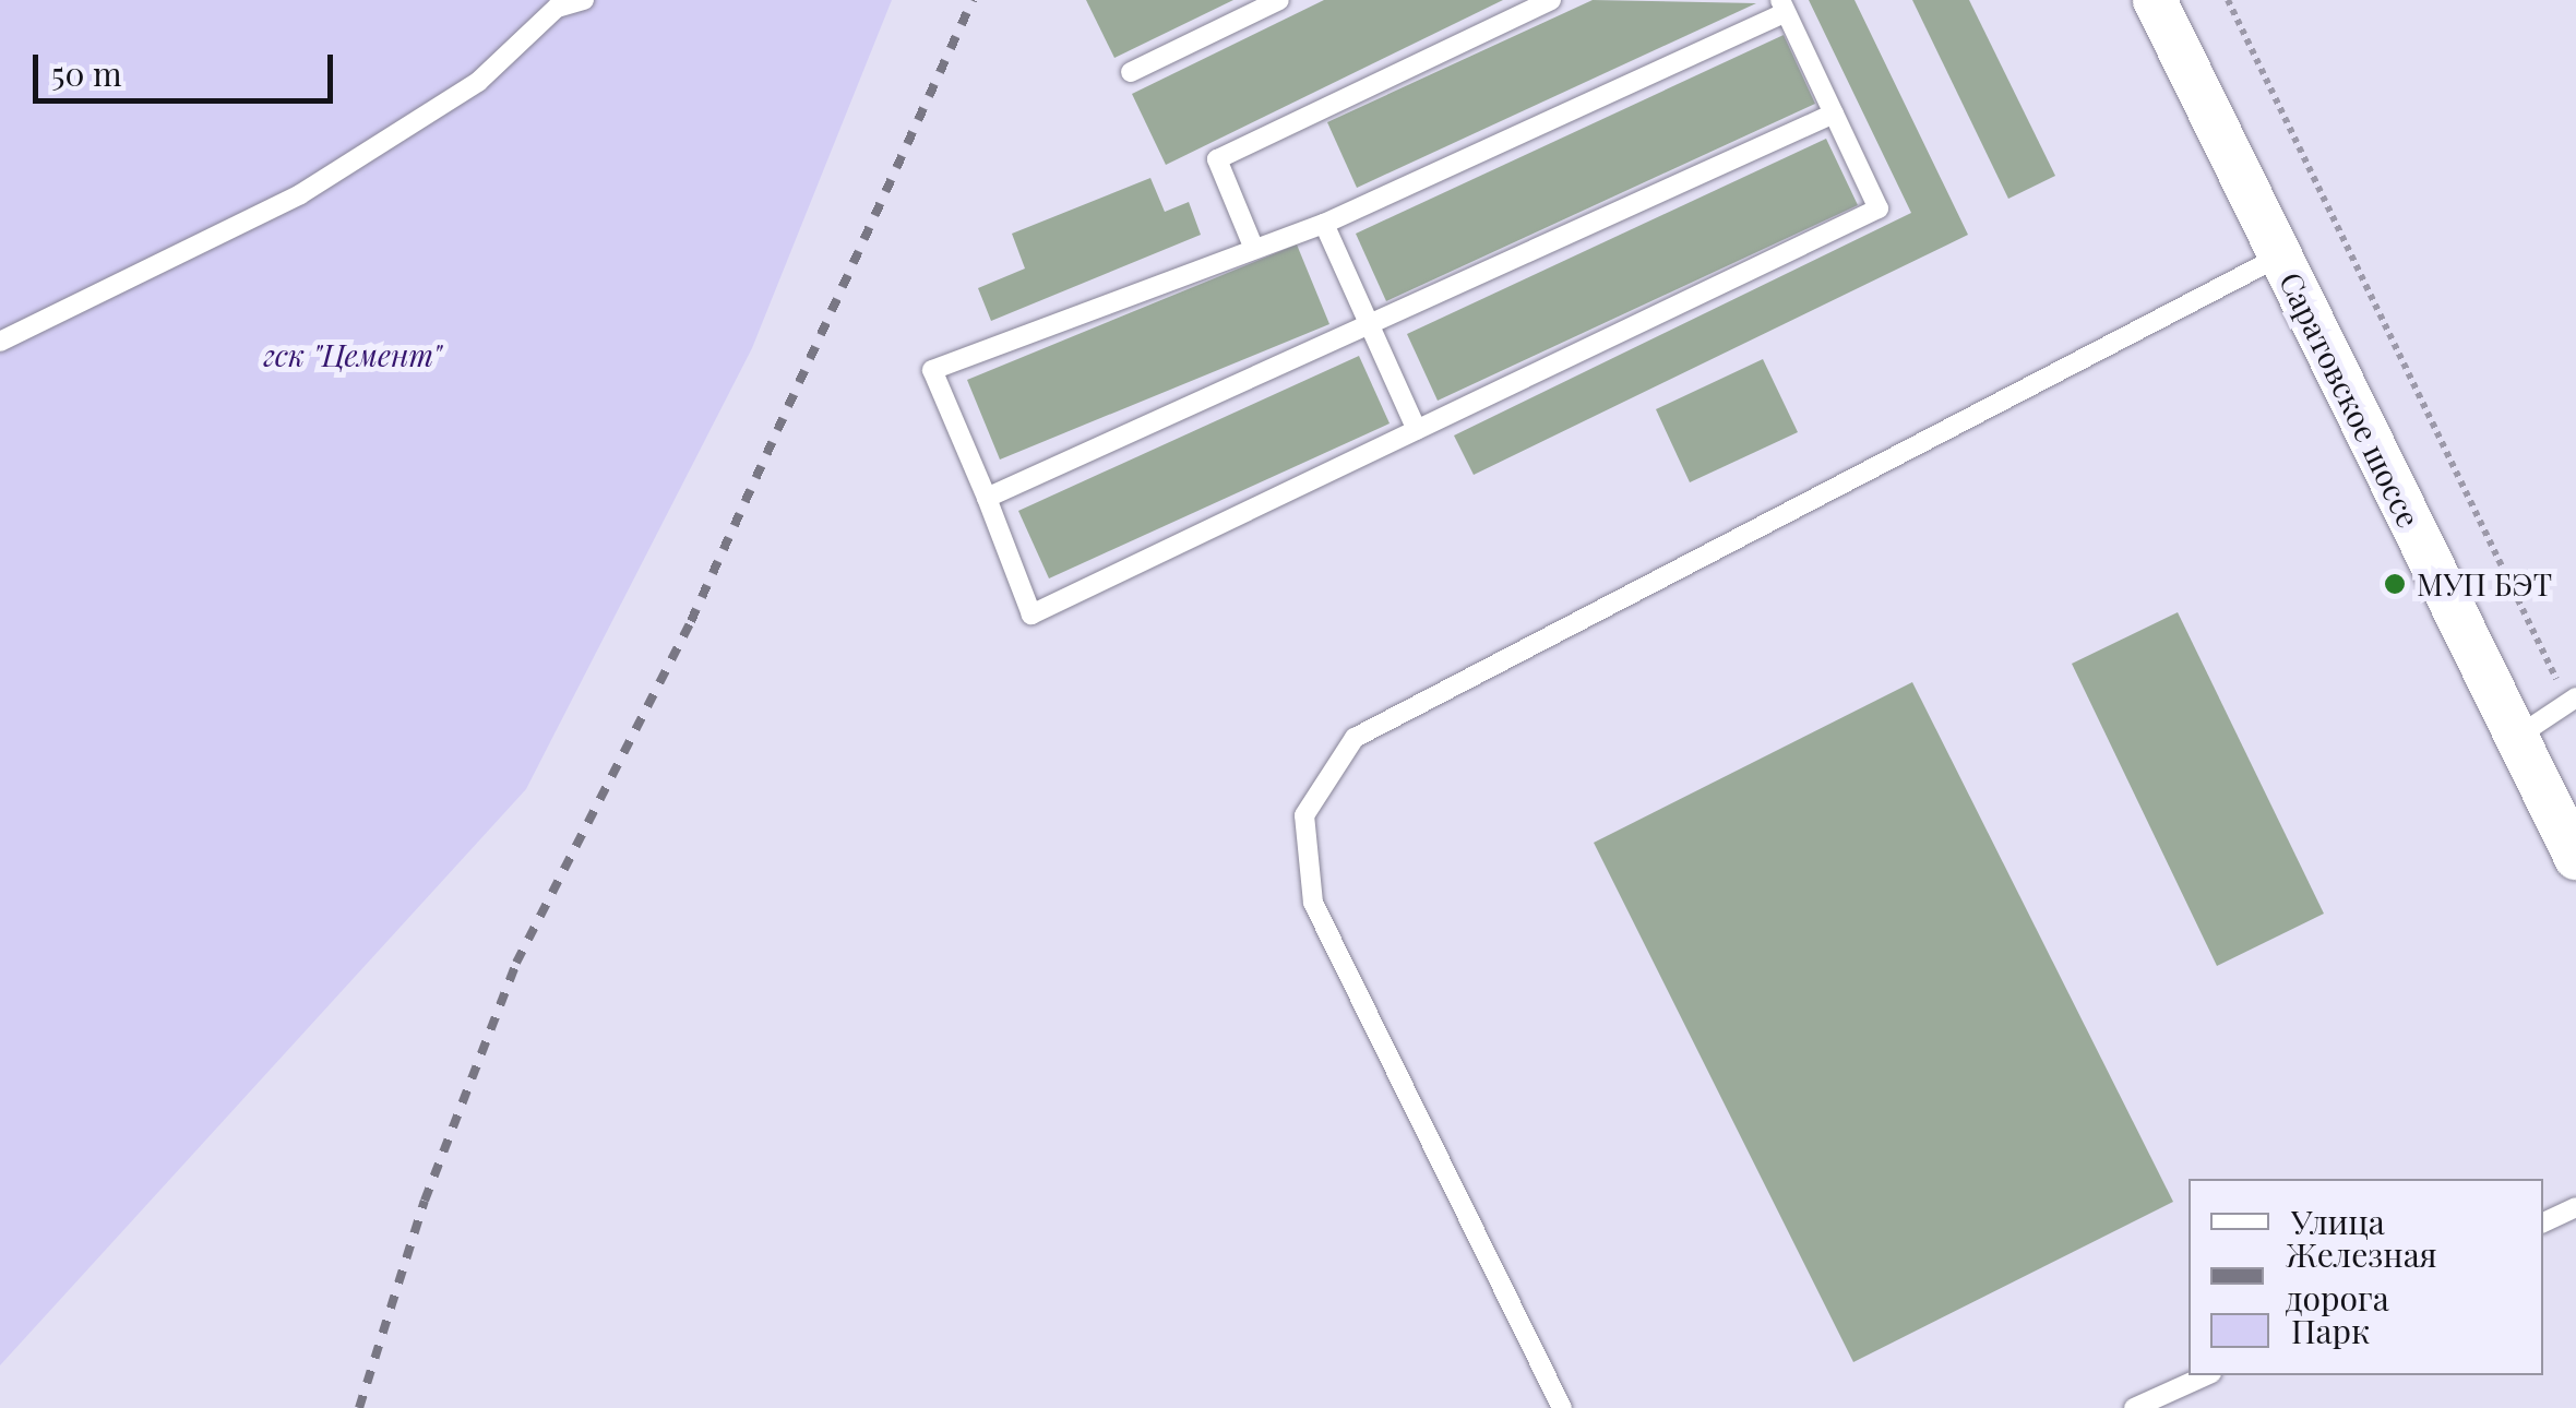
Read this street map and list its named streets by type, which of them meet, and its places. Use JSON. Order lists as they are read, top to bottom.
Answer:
{
  "streets": {
    "street": ["Саратовское шоссе"]
  },
  "parks": ["гск \"Цемент\""],
  "places": ["МУП БЭТ"],
  "legend": ["Улица", "Железная дорога", "Парк"],
  "scale_bar": "50 m"
}
